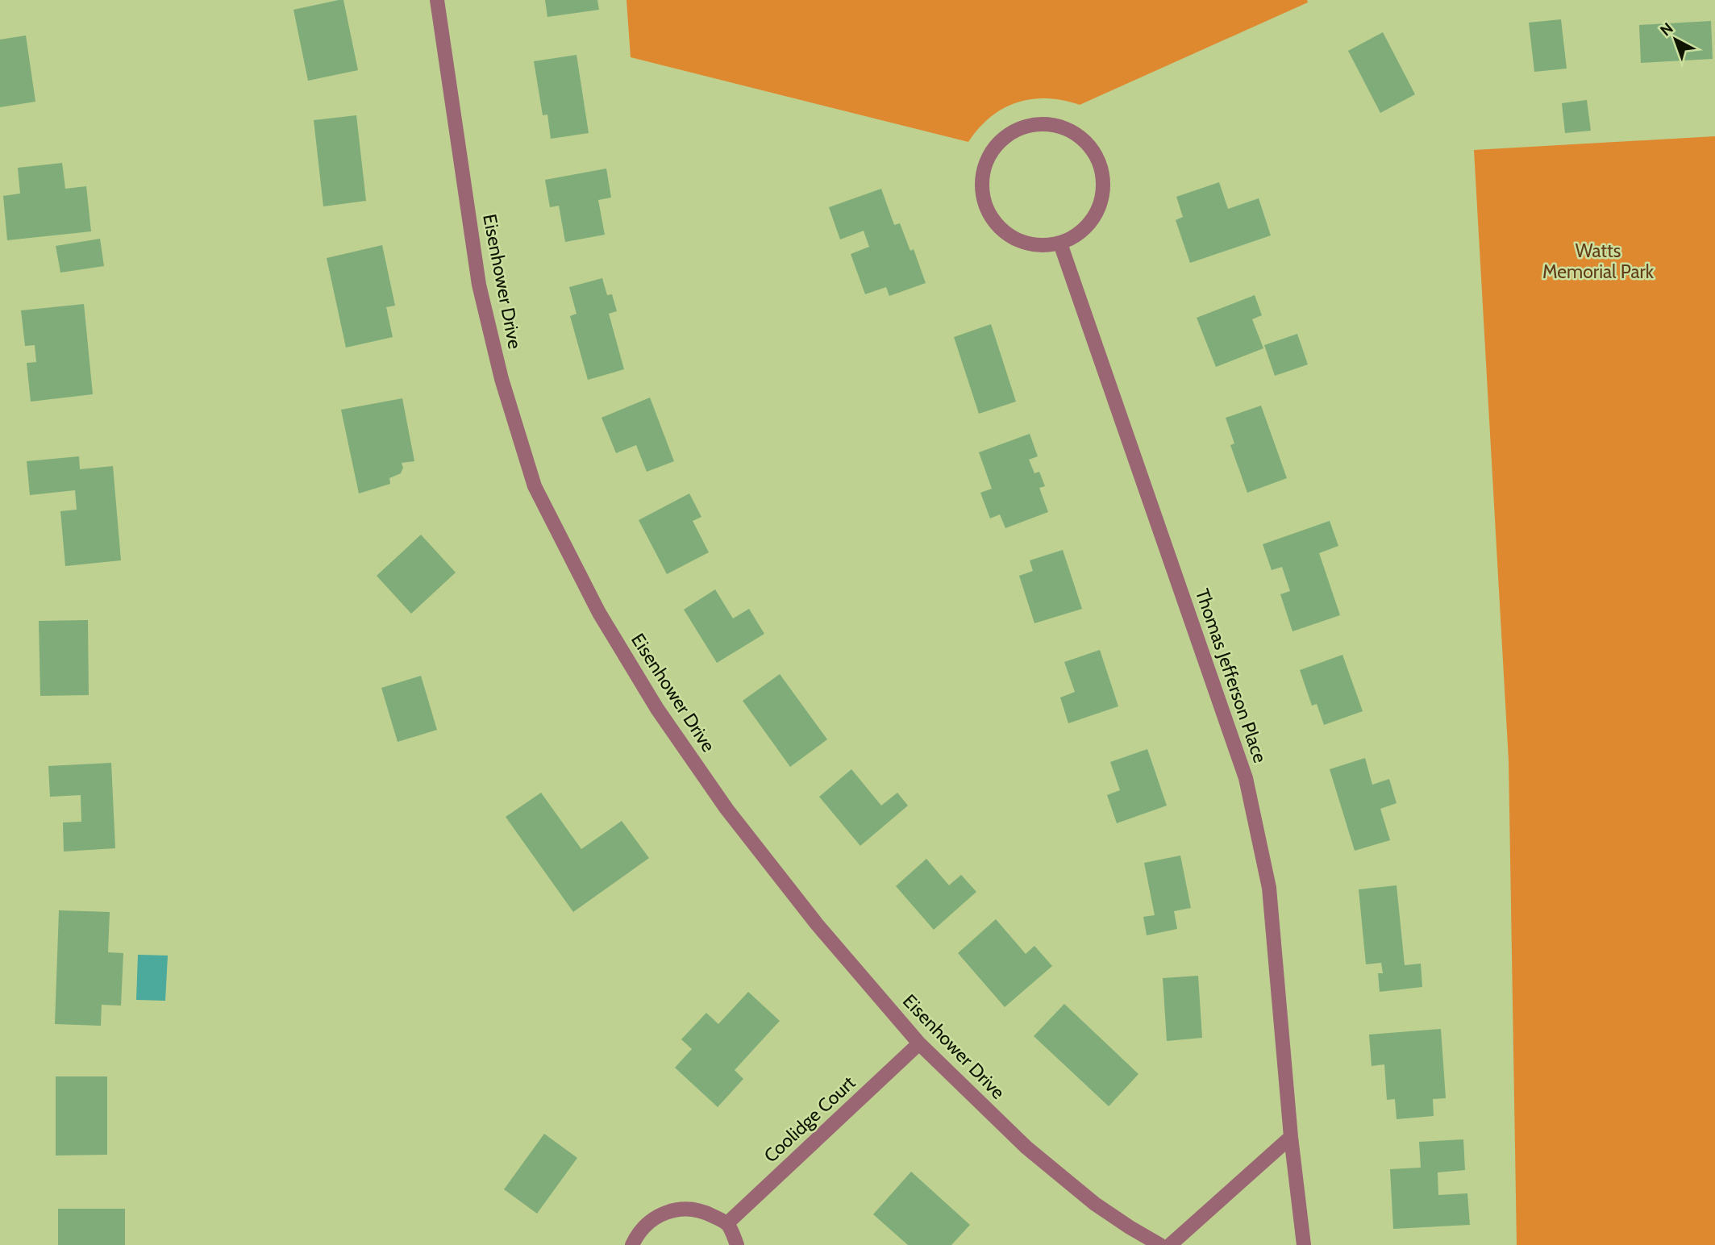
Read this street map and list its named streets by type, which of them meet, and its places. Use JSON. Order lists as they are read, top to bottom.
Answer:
{
  "streets": {
    "street": ["Eisenhower Drive", "Thomas Jefferson Place", "Coolidge Court"]
  },
  "crossings": [
    ["Eisenhower Drive", "Coolidge Court"]
  ],
  "parks": ["Watts Memorial Park"],
  "north": "top left"
}
